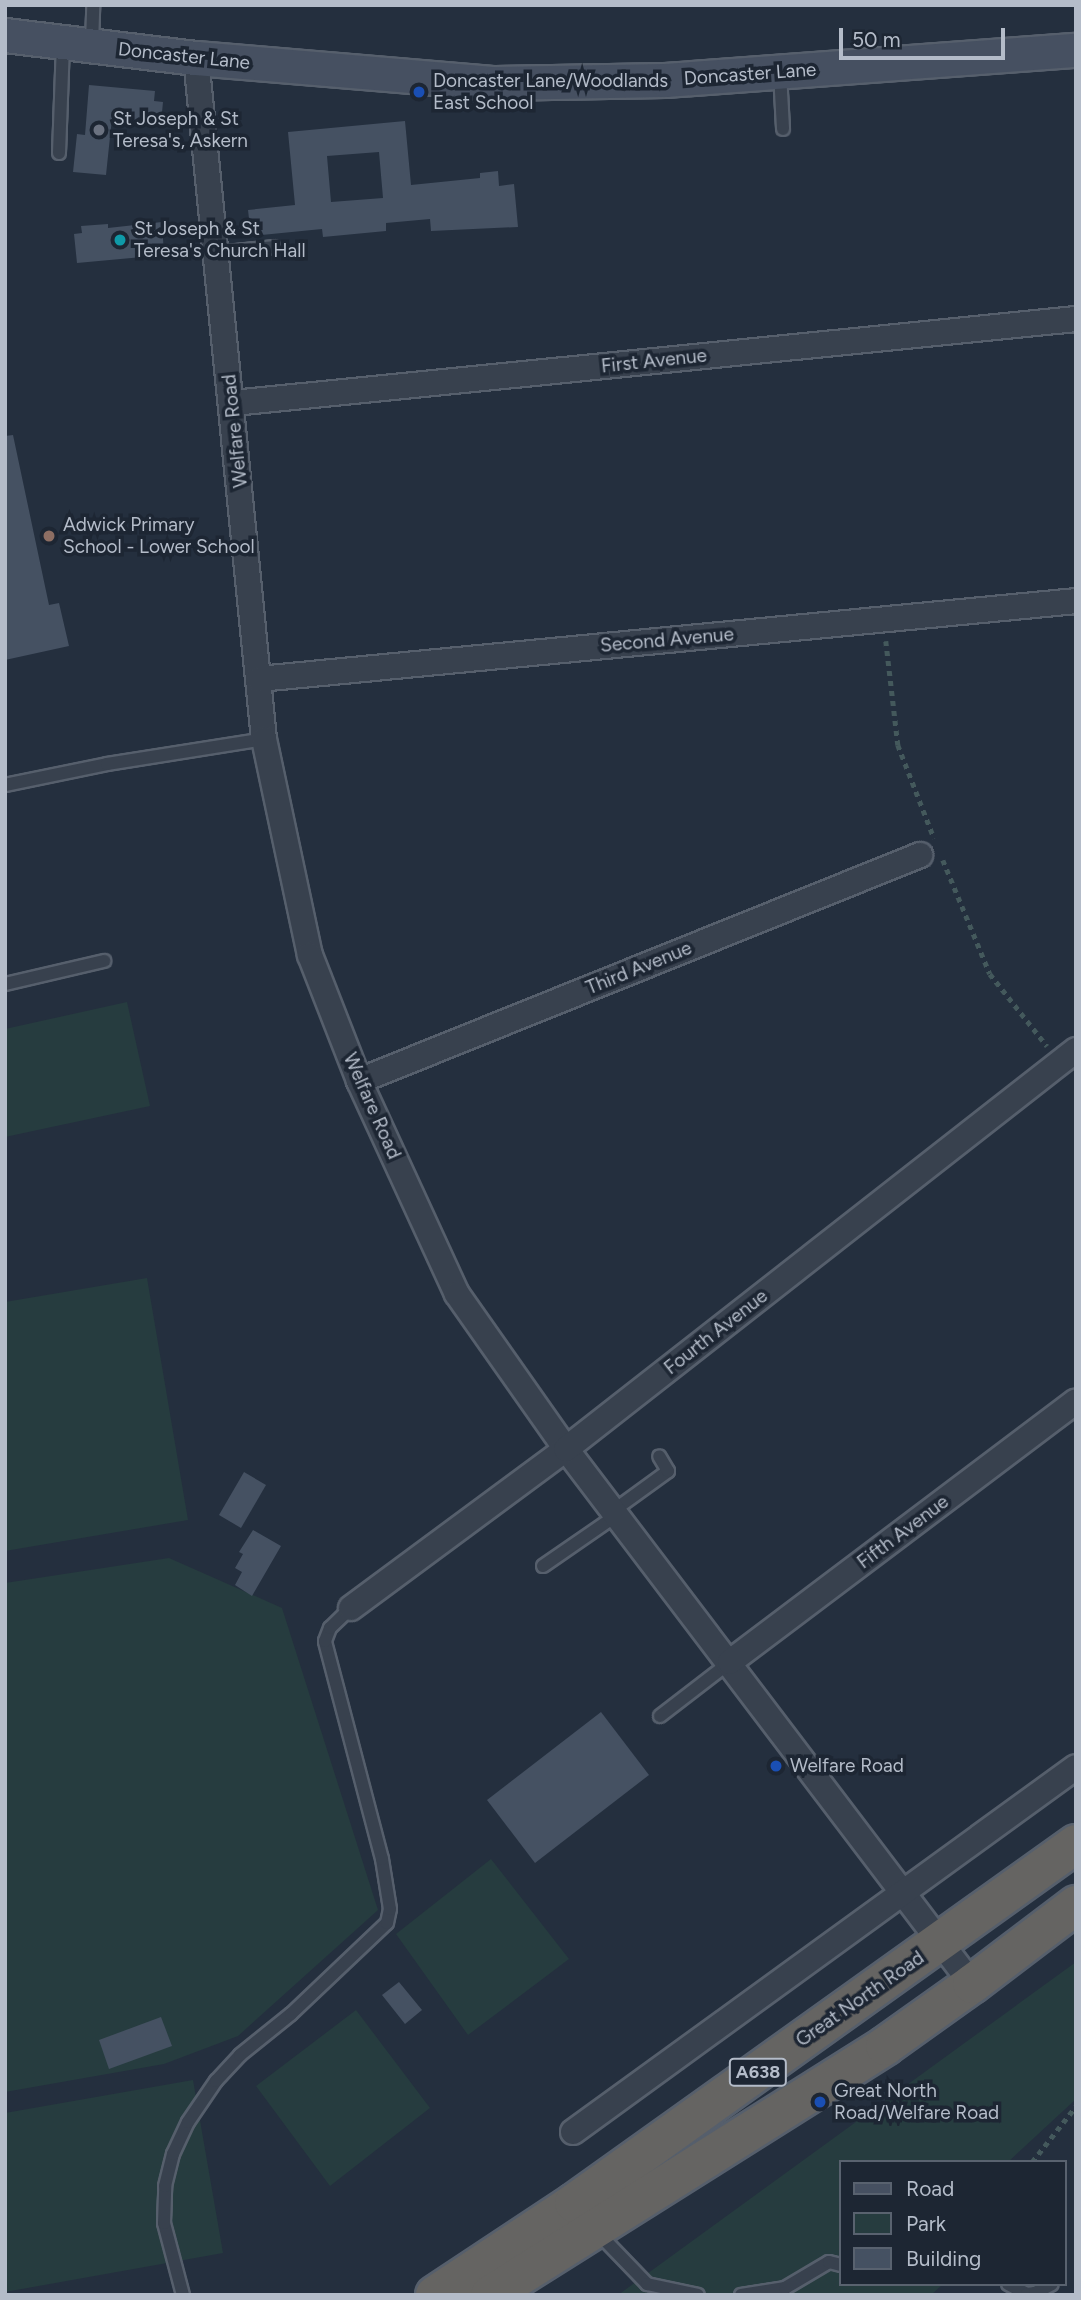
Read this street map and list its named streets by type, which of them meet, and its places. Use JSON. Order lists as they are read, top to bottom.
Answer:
{
  "streets": {
    "highway": ["Great North Road", "A638"],
    "main road": ["Doncaster Lane"],
    "street": [
      "First Avenue",
      "Welfare Road",
      "Second Avenue",
      "Third Avenue",
      "Fourth Avenue",
      "Fifth Avenue"
    ]
  },
  "crossings": [
    ["Doncaster Lane", "Welfare Road"],
    ["First Avenue", "Welfare Road"],
    ["Welfare Road", "Second Avenue"],
    ["Welfare Road", "Third Avenue"],
    ["Welfare Road", "Fourth Avenue"],
    ["Welfare Road", "Fifth Avenue"],
    ["Welfare Road", "Great North Road"],
    ["Welfare Road", "A638"]
  ],
  "places": [
    "Doncaster Lane/Woodlands East School",
    "St Joseph & St Teresa's, Askern",
    "St Joseph & St Teresa's Church Hall",
    "Adwick Primary School - Lower School",
    "Welfare Road",
    "Great North Road/Welfare Road"
  ],
  "legend": ["Road", "Park", "Building"],
  "scale_bar": "50 m"
}
